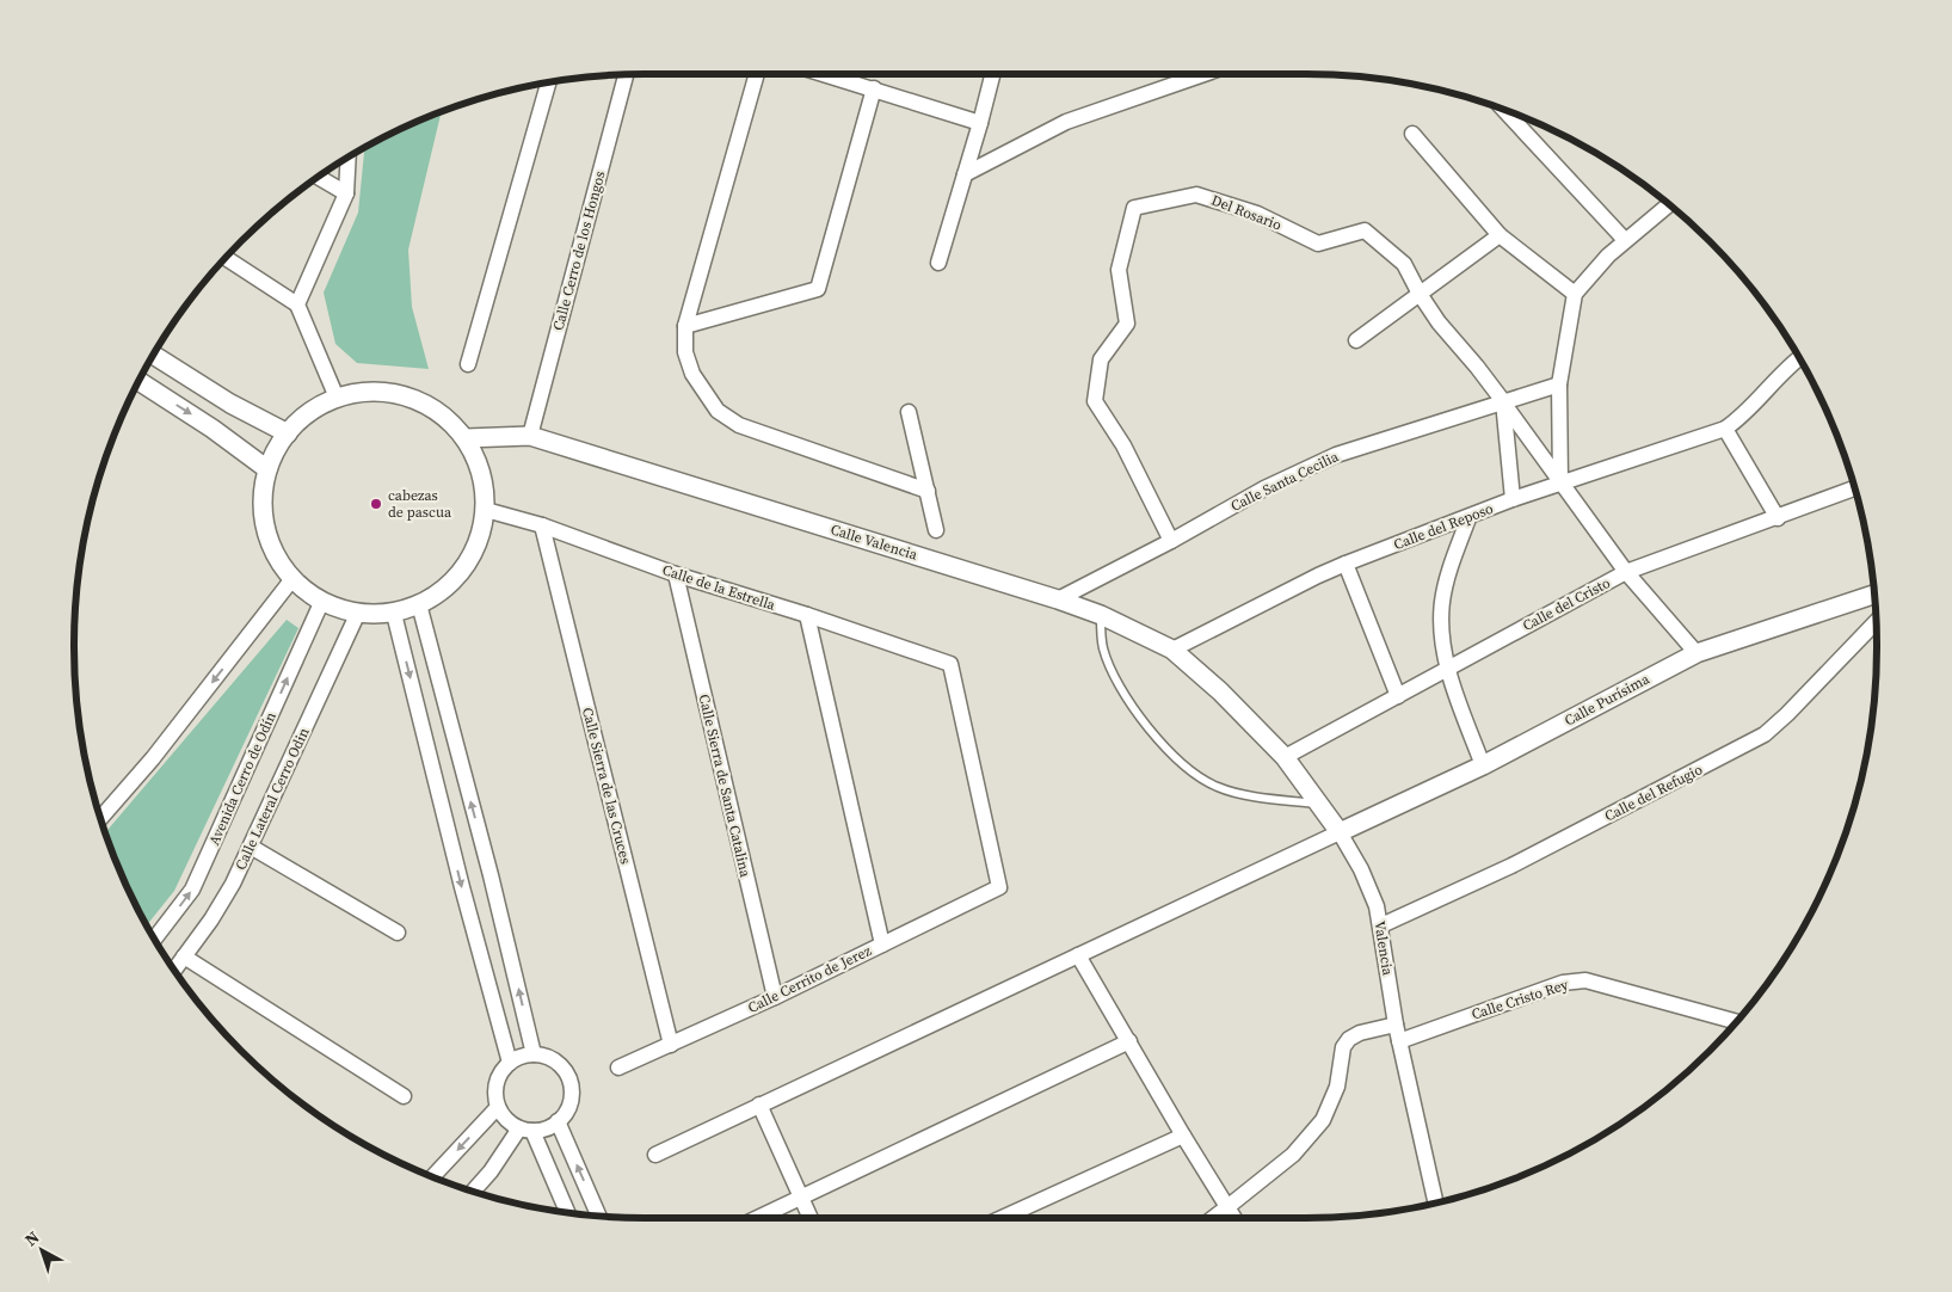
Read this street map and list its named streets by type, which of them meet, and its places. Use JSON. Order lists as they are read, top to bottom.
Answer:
{
  "streets": {
    "street": [
      "Del Rosario",
      "Calle Cerro de los Hongos",
      "Calle Santa Cecilia",
      "Calle del Reposo",
      "Calle Valencia",
      "Calle de la Estrella",
      "Calle del Cristo",
      "Calle Purísima",
      "Avenida Cerro de Odín",
      "Calle Sierra de las Cruces",
      "Calle Sierra de Santa Catalina",
      "Calle del Refugio",
      "Calle Lateral Cerro Odin",
      "Valencia",
      "Calle Cerrito de Jerez",
      "Calle Cristo Rey"
    ]
  },
  "crossings": [
    ["Del Rosario", "Calle Santa Cecilia"],
    ["Del Rosario", "Calle del Reposo"],
    ["Del Rosario", "Calle del Cristo"],
    ["Del Rosario", "Calle Purísima"],
    ["Calle Cerro de los Hongos", "Calle Valencia"],
    ["Calle Santa Cecilia", "Calle Valencia"],
    ["Calle del Reposo", "Calle Valencia"],
    ["Calle Valencia", "Valencia"],
    ["Calle de la Estrella", "Calle Sierra de las Cruces"],
    ["Calle de la Estrella", "Calle Sierra de Santa Catalina"],
    ["Calle de la Estrella", "Calle Cerrito de Jerez"],
    ["Calle del Cristo", "Valencia"],
    ["Calle Purísima", "Valencia"],
    ["Calle Sierra de las Cruces", "Calle Cerrito de Jerez"],
    ["Calle Sierra de Santa Catalina", "Calle Cerrito de Jerez"],
    ["Calle del Refugio", "Valencia"],
    ["Valencia", "Calle Cristo Rey"]
  ],
  "places": ["cabezas de pascua"],
  "north": "top left"
}
